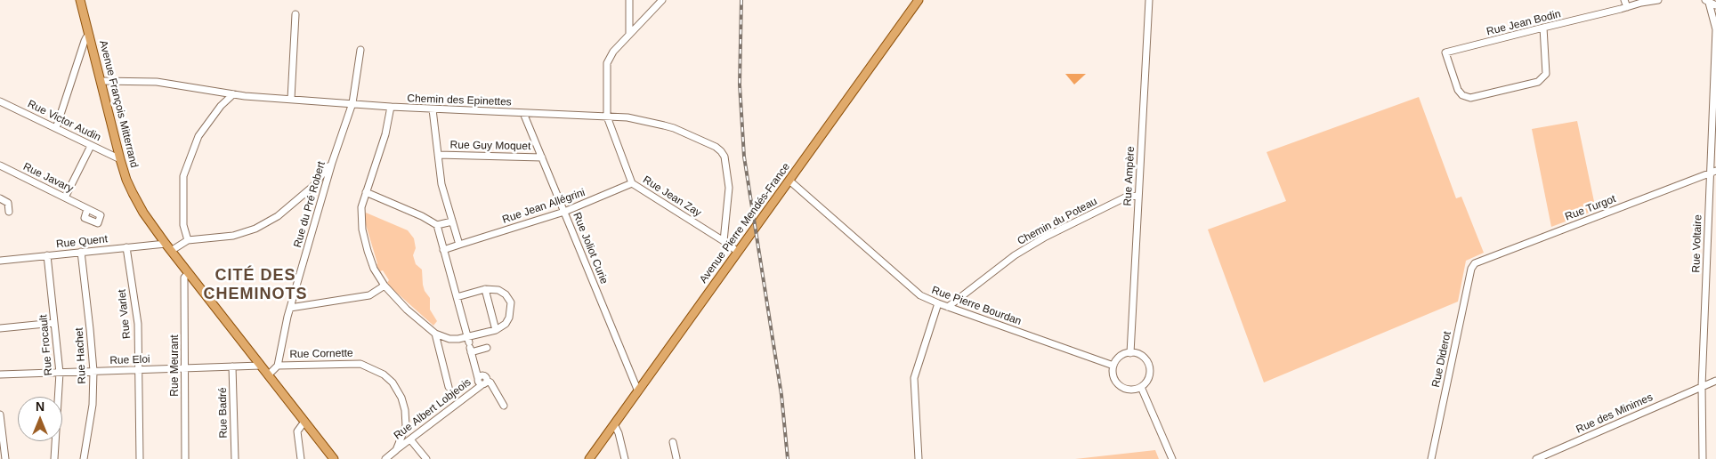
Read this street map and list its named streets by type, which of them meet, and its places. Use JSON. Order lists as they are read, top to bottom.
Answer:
{
  "streets": {
    "main road": ["Avenue François Mitterrand", "Avenue Pierre Mendés-France"],
    "street": [
      "Rue Jean Bodin",
      "Chemin des Epinettes",
      "Rue Victor Audin",
      "Rue Guy Moquet",
      "Rue Ampère",
      "Rue Javary",
      "Rue Jean Zay",
      "Rue du Pré Robert",
      "Rue Jean Allégrini",
      "Rue Turgot",
      "Chemin du Poteau",
      "Rue Quent",
      "Rue Voltaire",
      "Rue Joliot Curie",
      "Rue Pierre Bourdan",
      "Rue Varlet",
      "Rue Frocault",
      "Rue Cornette",
      "Rue Hachet",
      "Rue Diderot",
      "Rue Eloi",
      "Rue Meurant",
      "Rue Albert Lobjeois",
      "Rue Badré",
      "Rue des Minimes"
    ]
  },
  "crossings": [
    ["Chemin des Epinettes", "Avenue François Mitterrand"],
    ["Chemin des Epinettes", "Rue Jean Zay"],
    ["Chemin des Epinettes", "Rue du Pré Robert"],
    ["Chemin des Epinettes", "Rue Joliot Curie"],
    ["Avenue François Mitterrand", "Rue Victor Audin"],
    ["Avenue François Mitterrand", "Rue Quent"],
    ["Avenue François Mitterrand", "Rue Cornette"],
    ["Avenue François Mitterrand", "Rue Eloi"],
    ["Avenue François Mitterrand", "Rue Meurant"],
    ["Rue Guy Moquet", "Rue Joliot Curie"],
    ["Rue Ampère", "Chemin du Poteau"],
    ["Rue Ampère", "Rue Pierre Bourdan"],
    ["Rue Jean Zay", "Rue Jean Allégrini"],
    ["Rue Jean Zay", "Avenue Pierre Mendés-France"],
    ["Rue du Pré Robert", "Rue Cornette"],
    ["Rue Jean Allégrini", "Rue Joliot Curie"],
    ["Rue Jean Allégrini", "Rue Albert Lobjeois"],
    ["Rue Turgot", "Rue Voltaire"],
    ["Rue Turgot", "Rue Diderot"],
    ["Chemin du Poteau", "Rue Pierre Bourdan"],
    ["Avenue Pierre Mendés-France", "Rue Joliot Curie"],
    ["Avenue Pierre Mendés-France", "Rue Pierre Bourdan"],
    ["Rue Quent", "Rue Varlet"],
    ["Rue Quent", "Rue Frocault"],
    ["Rue Quent", "Rue Hachet"],
    ["Rue Voltaire", "Rue des Minimes"],
    ["Rue Varlet", "Rue Eloi"],
    ["Rue Frocault", "Rue Eloi"],
    ["Rue Cornette", "Rue Albert Lobjeois"],
    ["Rue Hachet", "Rue Eloi"],
    ["Rue Eloi", "Rue Meurant"],
    ["Rue Eloi", "Rue Badré"]
  ],
  "districts": ["CITÉ DES CHEMINOTS"],
  "north": "top"
}
